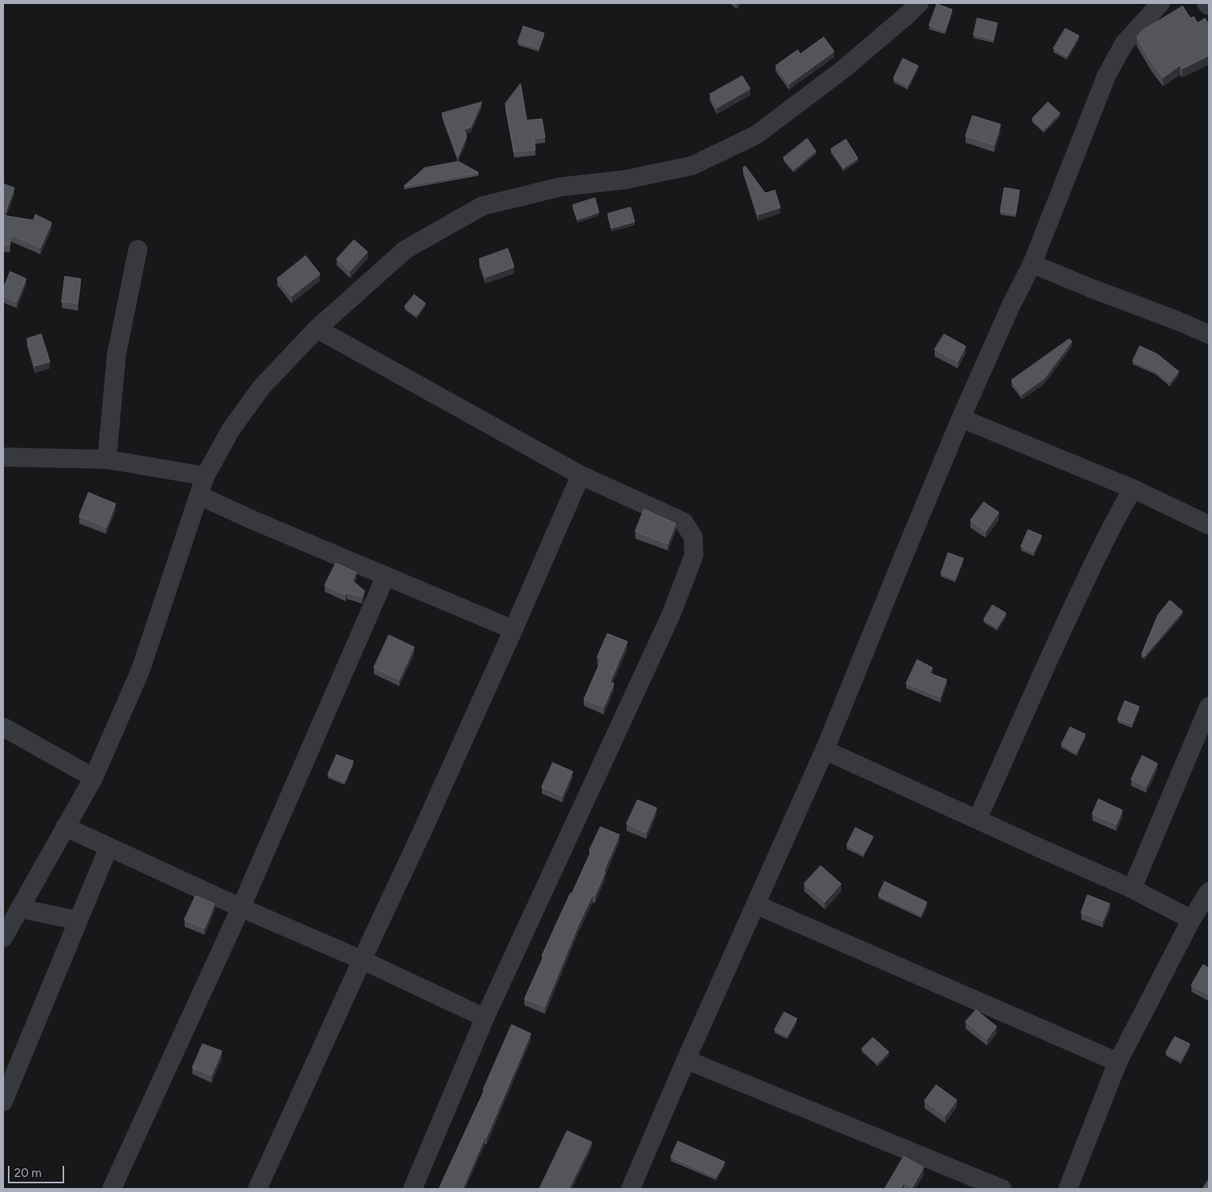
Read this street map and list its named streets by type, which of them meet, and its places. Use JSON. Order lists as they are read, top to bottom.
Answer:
{
  "scale_bar": "20 m"
}
